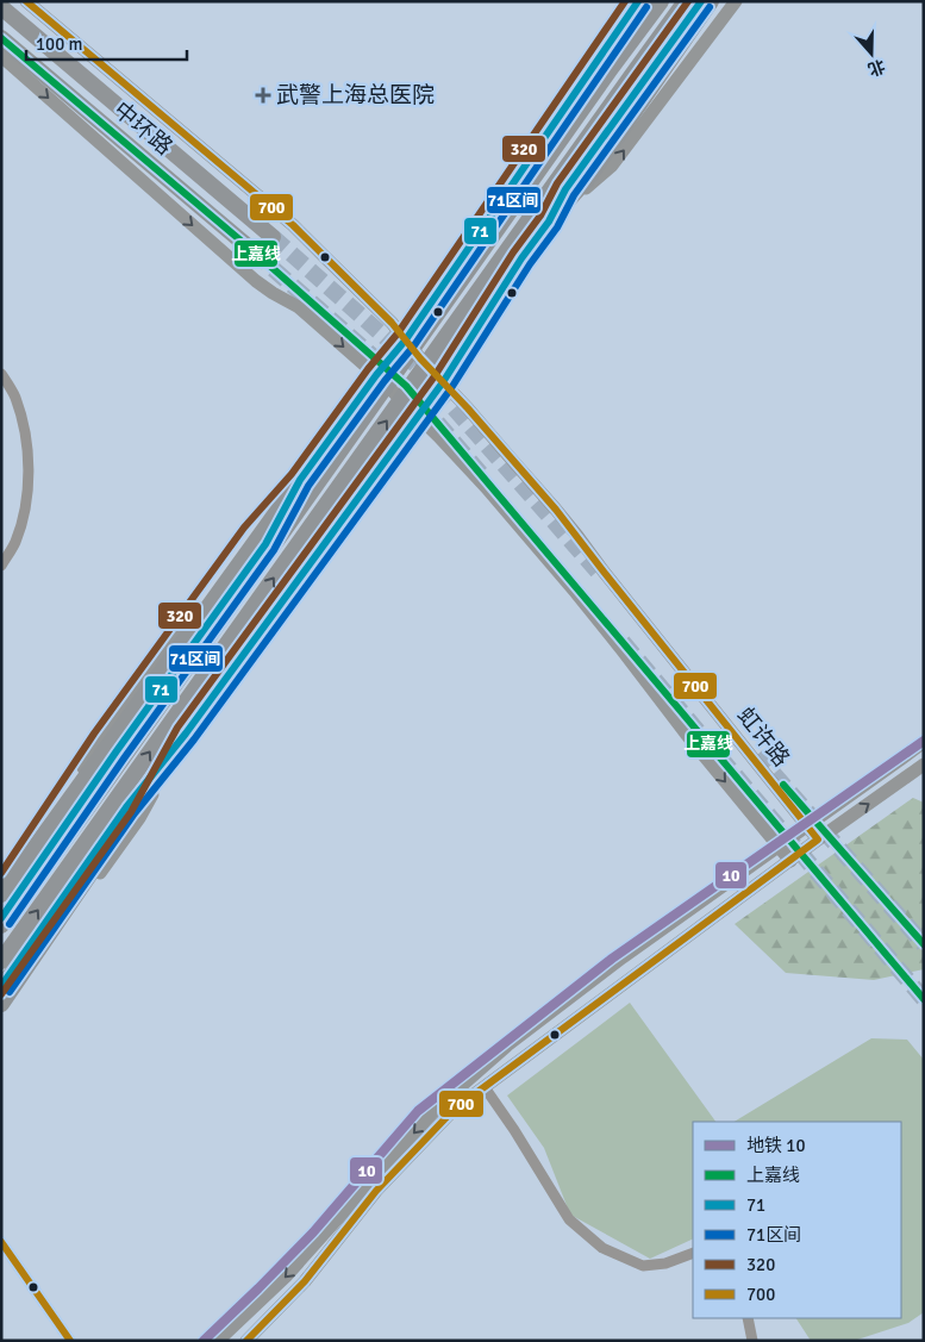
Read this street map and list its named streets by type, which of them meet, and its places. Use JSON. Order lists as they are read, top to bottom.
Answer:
{
  "streets": {
    "highway": ["中环路"],
    "main road": ["虹许路"]
  },
  "places": {
    "health": ["武警上海总医院"]
  },
  "lines": [
    "transit line 71",
    "transit line 320",
    "transit line 700",
    "transit line 71区间",
    "transit line 上嘉线",
    "metro line 10"
  ],
  "legend": [
    "地铁 10",
    "上嘉线",
    "71",
    "71区间",
    "320",
    "700"
  ],
  "scale_bar": "100 m",
  "north": "bottom"
}
